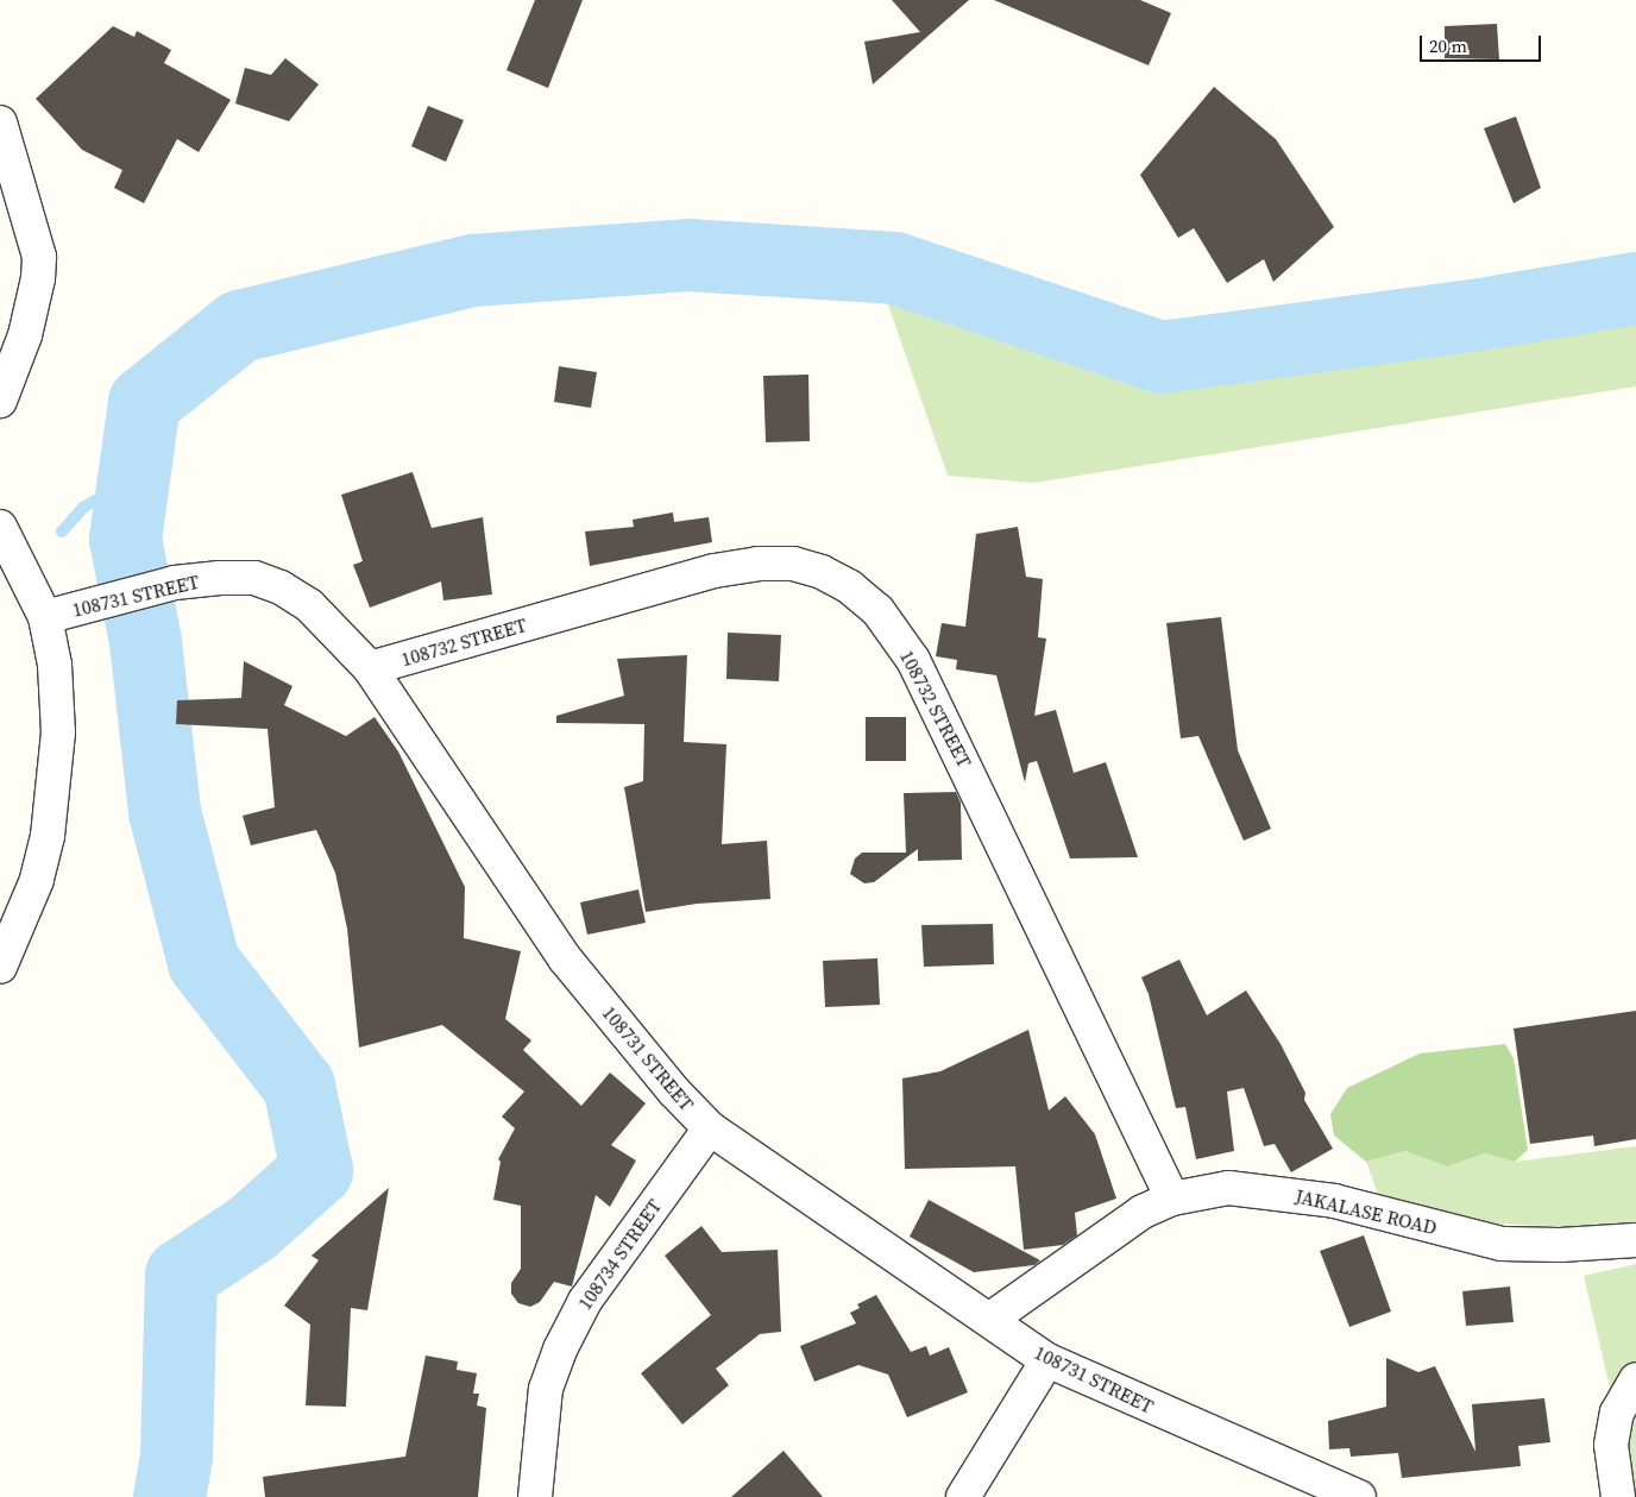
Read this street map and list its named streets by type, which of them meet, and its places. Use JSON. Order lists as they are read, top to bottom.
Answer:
{
  "streets": {
    "street": [
      "108731 STREET",
      "108732 STREET",
      "JAKALASE ROAD",
      "108734 STREET"
    ]
  },
  "crossings": [
    ["108731 STREET", "108732 STREET"],
    ["108731 STREET", "JAKALASE ROAD"],
    ["108731 STREET", "108734 STREET"],
    ["108732 STREET", "JAKALASE ROAD"]
  ],
  "scale_bar": "20 m"
}
